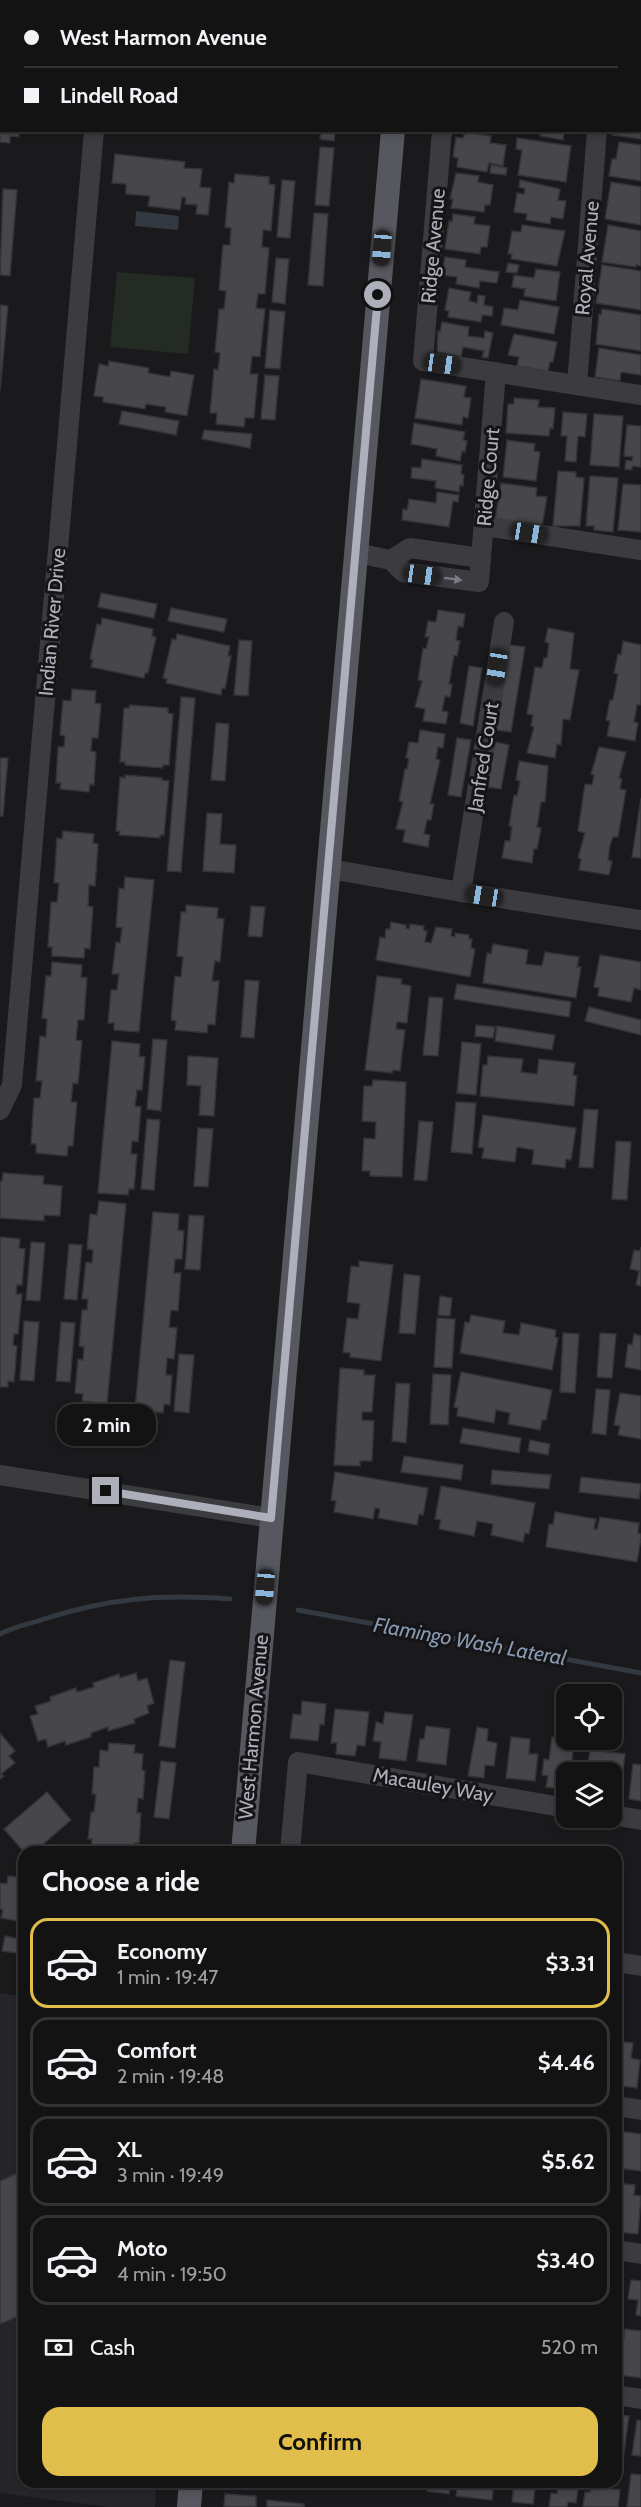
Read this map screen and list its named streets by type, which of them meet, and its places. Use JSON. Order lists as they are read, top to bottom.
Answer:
{
  "streets": {
    "main road": ["West Harmon Avenue"],
    "street": [
      "Ridge Avenue",
      "Royal Avenue",
      "Ridge Court",
      "Indian River Drive",
      "Janfred Court",
      "Macauley Way"
    ]
  },
  "crossings": [
    ["Ridge Avenue", "Ridge Court"]
  ],
  "water": ["Flamingo Wash Lateral"],
  "page": {
    "banner": ["West Harmon Avenue", "Lindell Road"],
    "bubble": "2 min",
    "heading": "Choose a ride",
    "list": [
      {
        "name": "Economy",
        "note": "1 min · 19:47",
        "value": "$3.31"
      },
      {
        "name": "Comfort",
        "note": "2 min · 19:48",
        "value": "$4.46"
      },
      {
        "name": "XL",
        "note": "3 min · 19:49",
        "value": "$5.62"
      },
      {
        "name": "Moto",
        "note": "4 min · 19:50",
        "value": "$3.40"
      }
    ],
    "pay": ["Cash", "520 m"],
    "buttons": "Confirm"
  }
}
